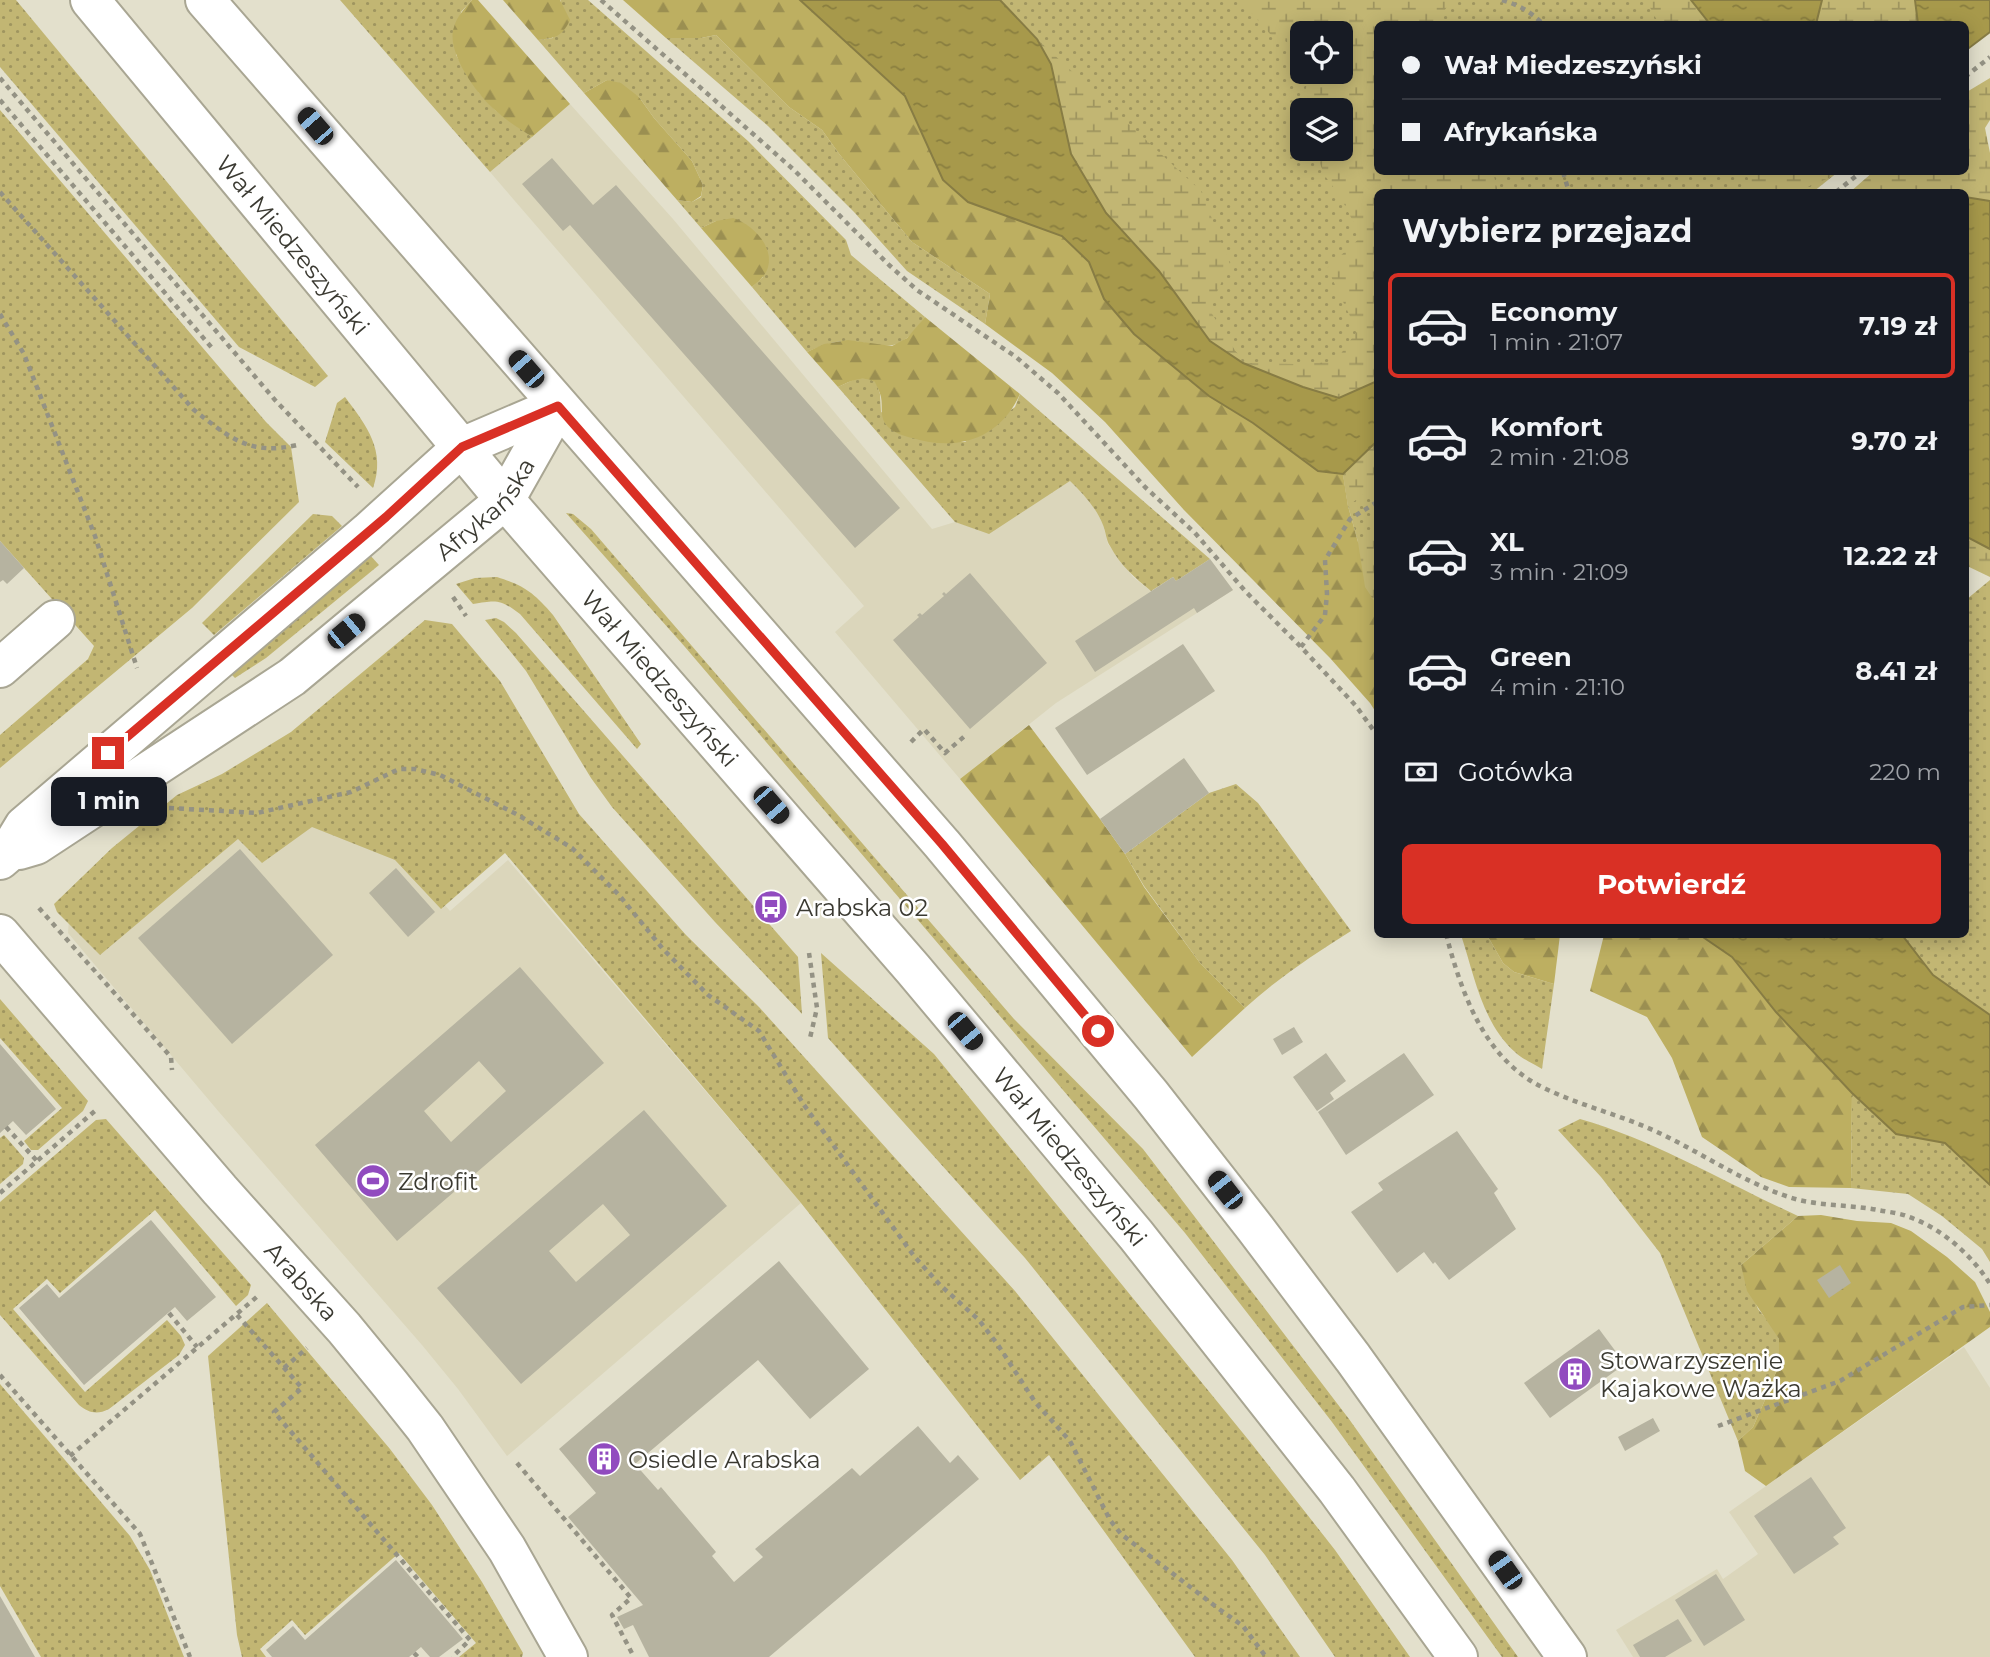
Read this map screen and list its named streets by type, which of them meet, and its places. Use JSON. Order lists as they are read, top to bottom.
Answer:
{
  "streets": {
    "main road": ["Wał Miedzeszyński", "Afrykańska", "Arabska"]
  },
  "crossings": [
    ["Wał Miedzeszyński", "Afrykańska"]
  ],
  "places": {
    "bus stop": ["Arabska 02"],
    "sports": ["Zdrofit"],
    "building": ["Stowarzyszenie Kajakowe Ważka", "Osiedle Arabska"]
  },
  "page": {
    "banner": ["Wał Miedzeszyński", "Afrykańska"],
    "heading": "Wybierz przejazd",
    "list": [
      {
        "name": "Economy",
        "note": "1 min · 21:07",
        "value": "7.19 zł"
      },
      {
        "name": "Komfort",
        "note": "2 min · 21:08",
        "value": "9.70 zł"
      },
      {
        "name": "XL",
        "note": "3 min · 21:09",
        "value": "12.22 zł"
      },
      {
        "name": "Green",
        "note": "4 min · 21:10",
        "value": "8.41 zł"
      }
    ],
    "pay": ["Gotówka", "220 m"],
    "bubble": "1 min",
    "buttons": "Potwierdź"
  }
}
